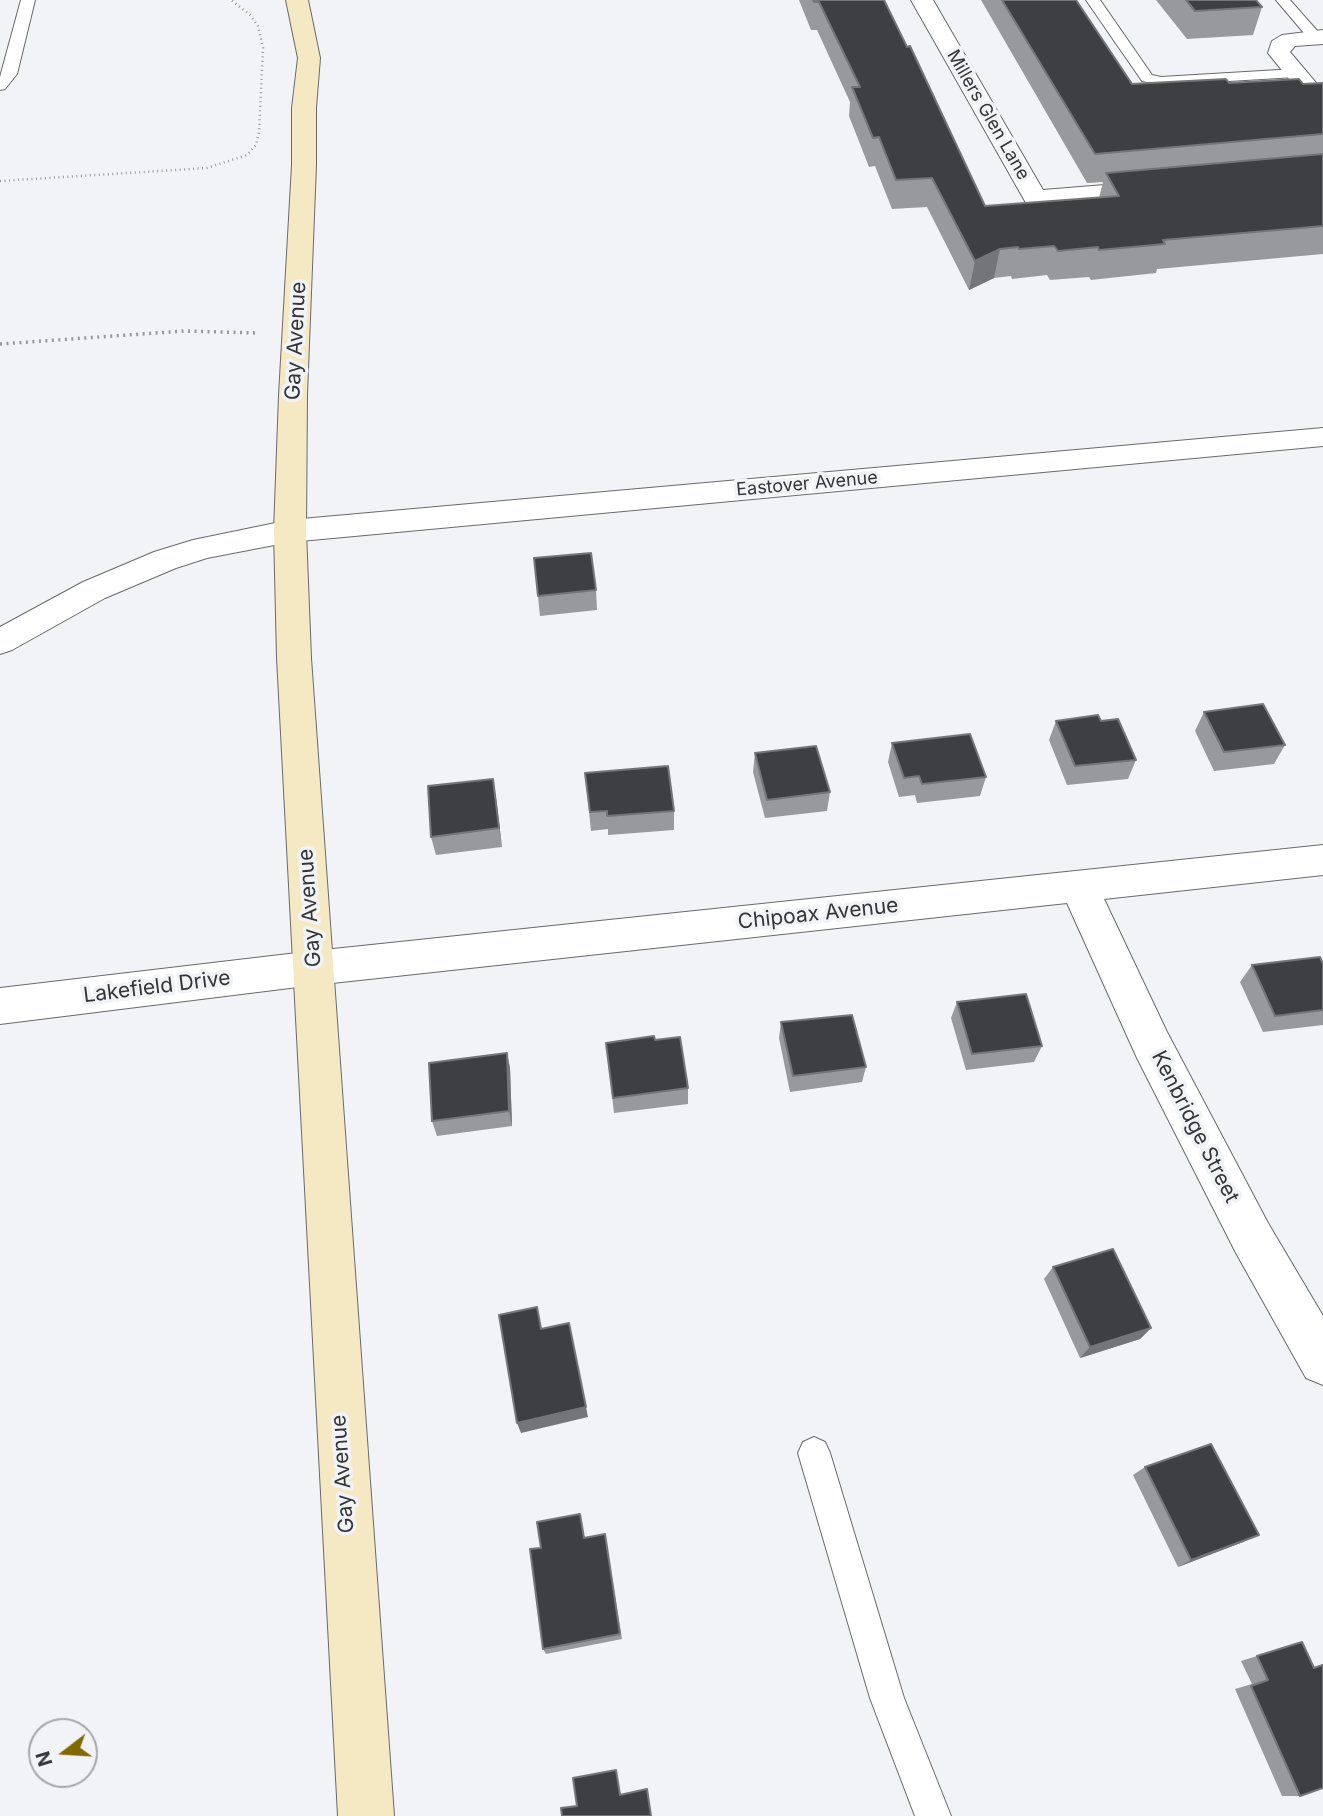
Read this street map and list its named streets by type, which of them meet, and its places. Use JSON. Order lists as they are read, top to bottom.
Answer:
{
  "streets": {
    "street": [
      "Millers Glen Lane",
      "Gay Avenue",
      "Eastover Avenue",
      "Chipoax Avenue",
      "Lakefield Drive",
      "Kenbridge Street"
    ]
  },
  "crossings": [
    ["Gay Avenue", "Eastover Avenue"],
    ["Gay Avenue", "Chipoax Avenue"],
    ["Gay Avenue", "Lakefield Drive"],
    ["Chipoax Avenue", "Lakefield Drive"],
    ["Chipoax Avenue", "Kenbridge Street"]
  ],
  "north": "left"
}
